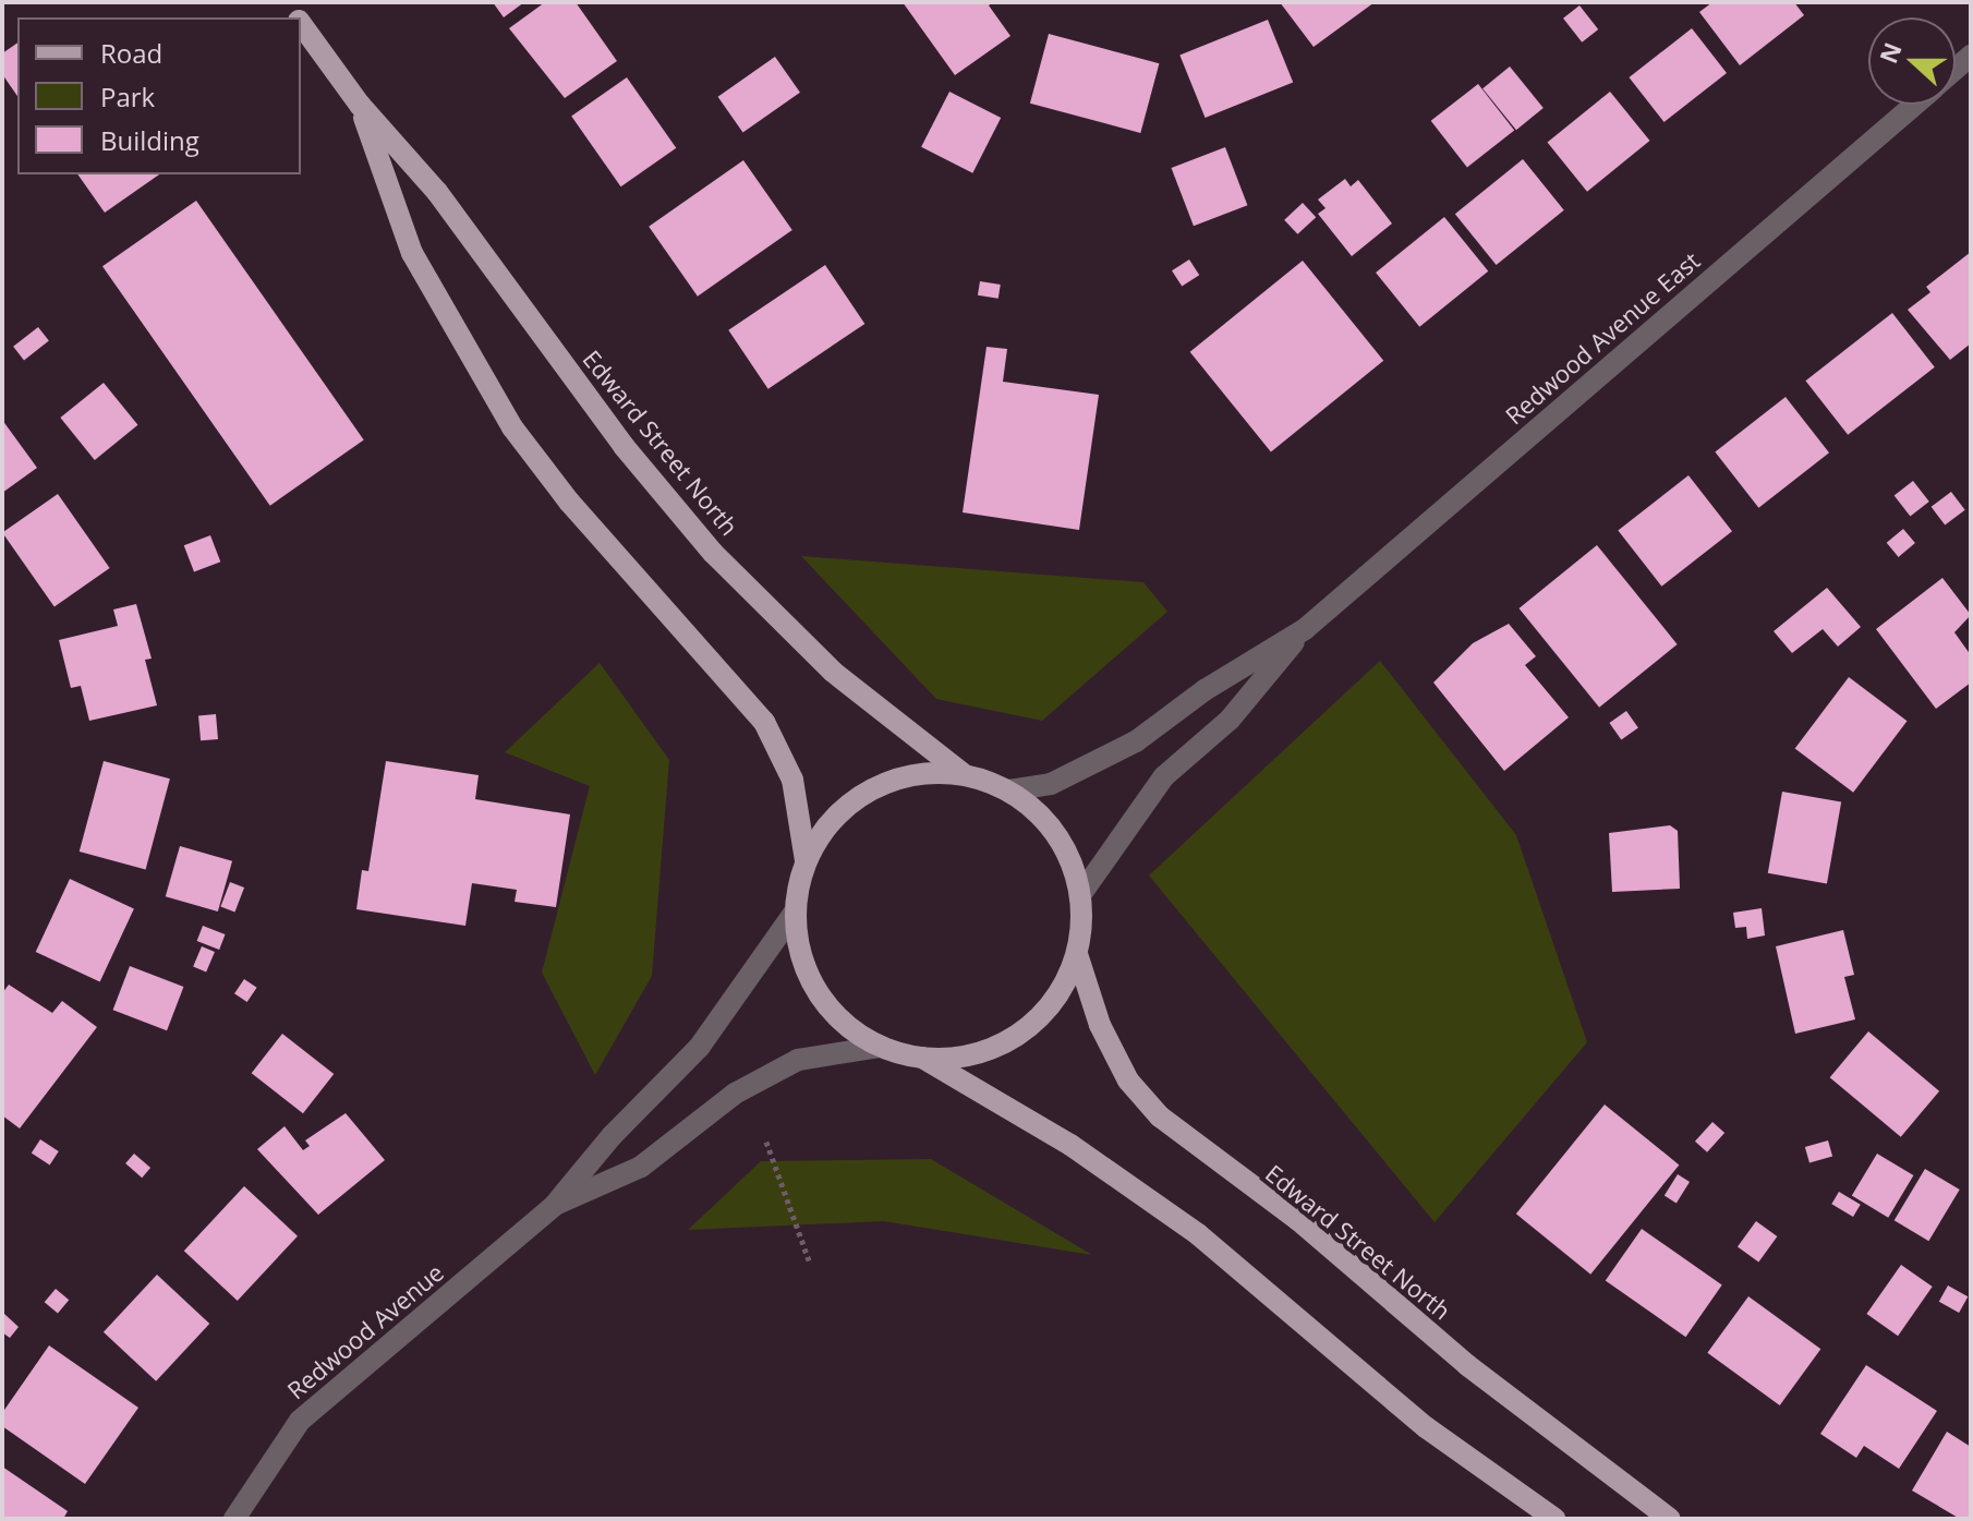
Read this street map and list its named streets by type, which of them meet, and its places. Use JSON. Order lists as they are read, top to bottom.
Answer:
{
  "streets": {
    "main road": ["Edward Street North"],
    "street": ["Redwood Avenue East", "Redwood Avenue"]
  },
  "crossings": [
    ["Redwood Avenue East", "Edward Street North"],
    ["Redwood Avenue East", "Redwood Avenue"],
    ["Edward Street North", "Redwood Avenue"]
  ],
  "legend": ["Road", "Park", "Building"],
  "north": "left"
}
